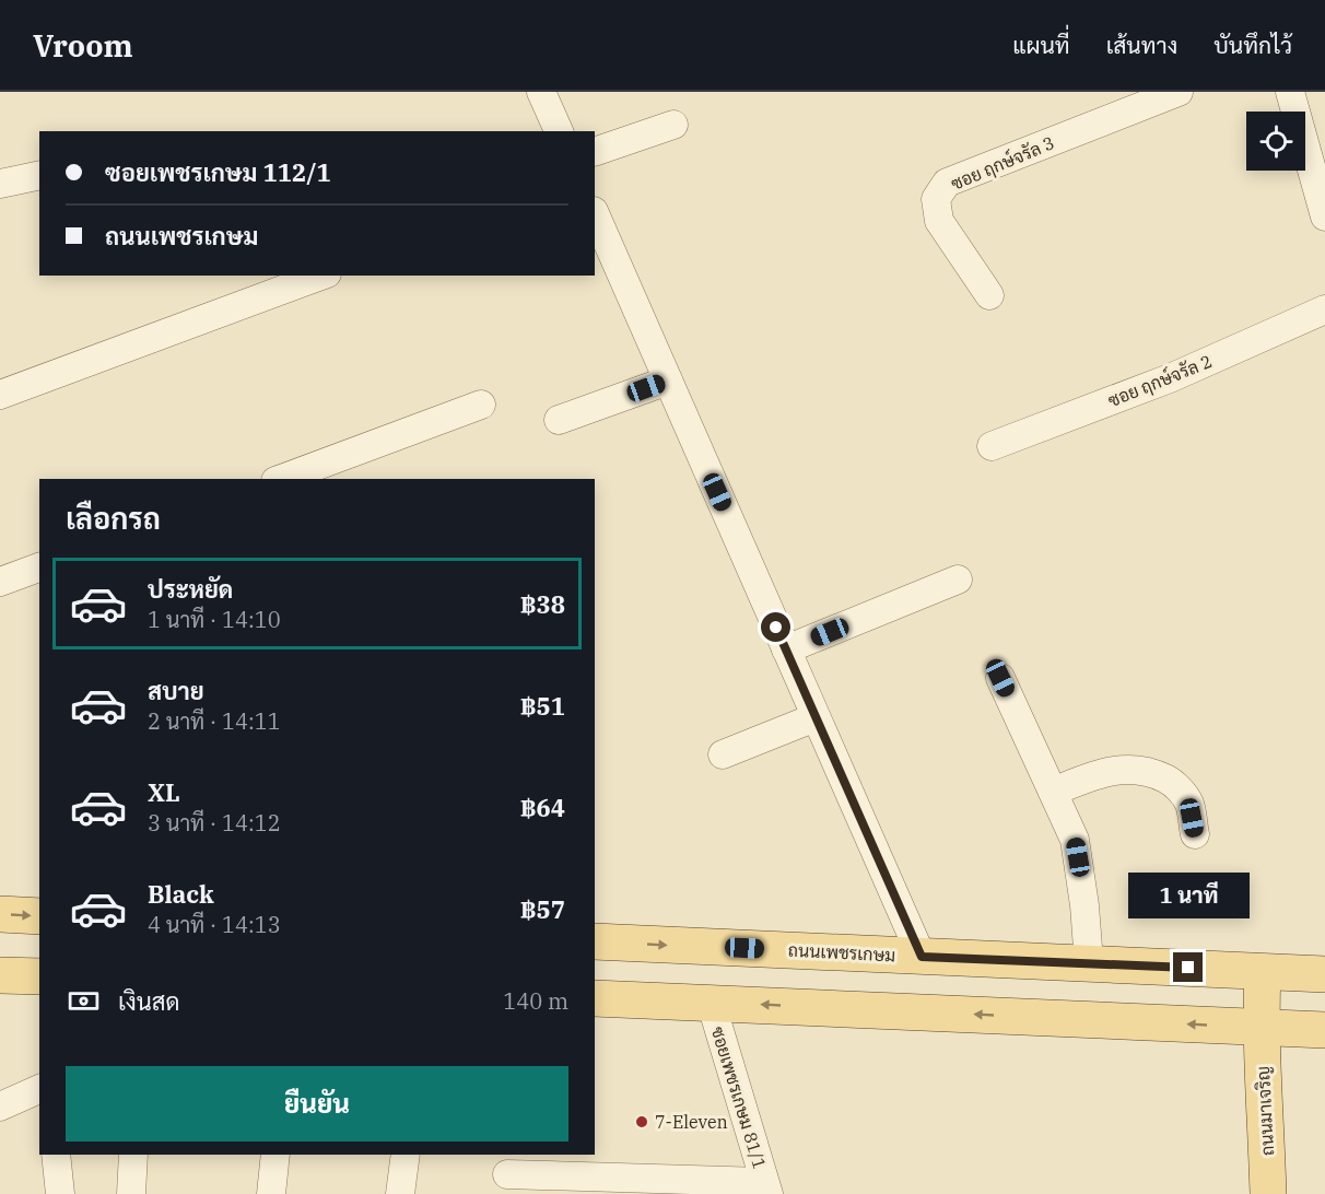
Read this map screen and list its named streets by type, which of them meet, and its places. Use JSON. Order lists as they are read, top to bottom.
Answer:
{
  "streets": {
    "main road": ["ถนนเพชรเกษม", "ถนนมาเจริญ"],
    "street": ["ซอย ฤกษ์จรัล 3", "ซอย ฤกษ์จรัล 2", "ซอยเพชรเกษม 81/1"]
  },
  "crossings": [
    ["ถนนเพชรเกษม", "ถนนมาเจริญ"]
  ],
  "places": ["7-Eleven"],
  "page": {
    "header": "Vroom",
    "nav": ["แผนที่", "เส้นทาง", "บันทึกไว้"],
    "banner": ["ซอยเพชรเกษม 112/1", "ถนนเพชรเกษม"],
    "heading": "เลือกรถ",
    "list": [
      {
        "name": "ประหยัด",
        "note": "1 นาที · 14:10",
        "value": "฿38"
      },
      {
        "name": "สบาย",
        "note": "2 นาที · 14:11",
        "value": "฿51"
      },
      {
        "name": "XL",
        "note": "3 นาที · 14:12",
        "value": "฿64"
      },
      {
        "name": "Black",
        "note": "4 นาที · 14:13",
        "value": "฿57"
      }
    ],
    "bubble": "1 นาที",
    "pay": ["เงินสด", "140 m"],
    "buttons": "ยืนยัน"
  }
}
